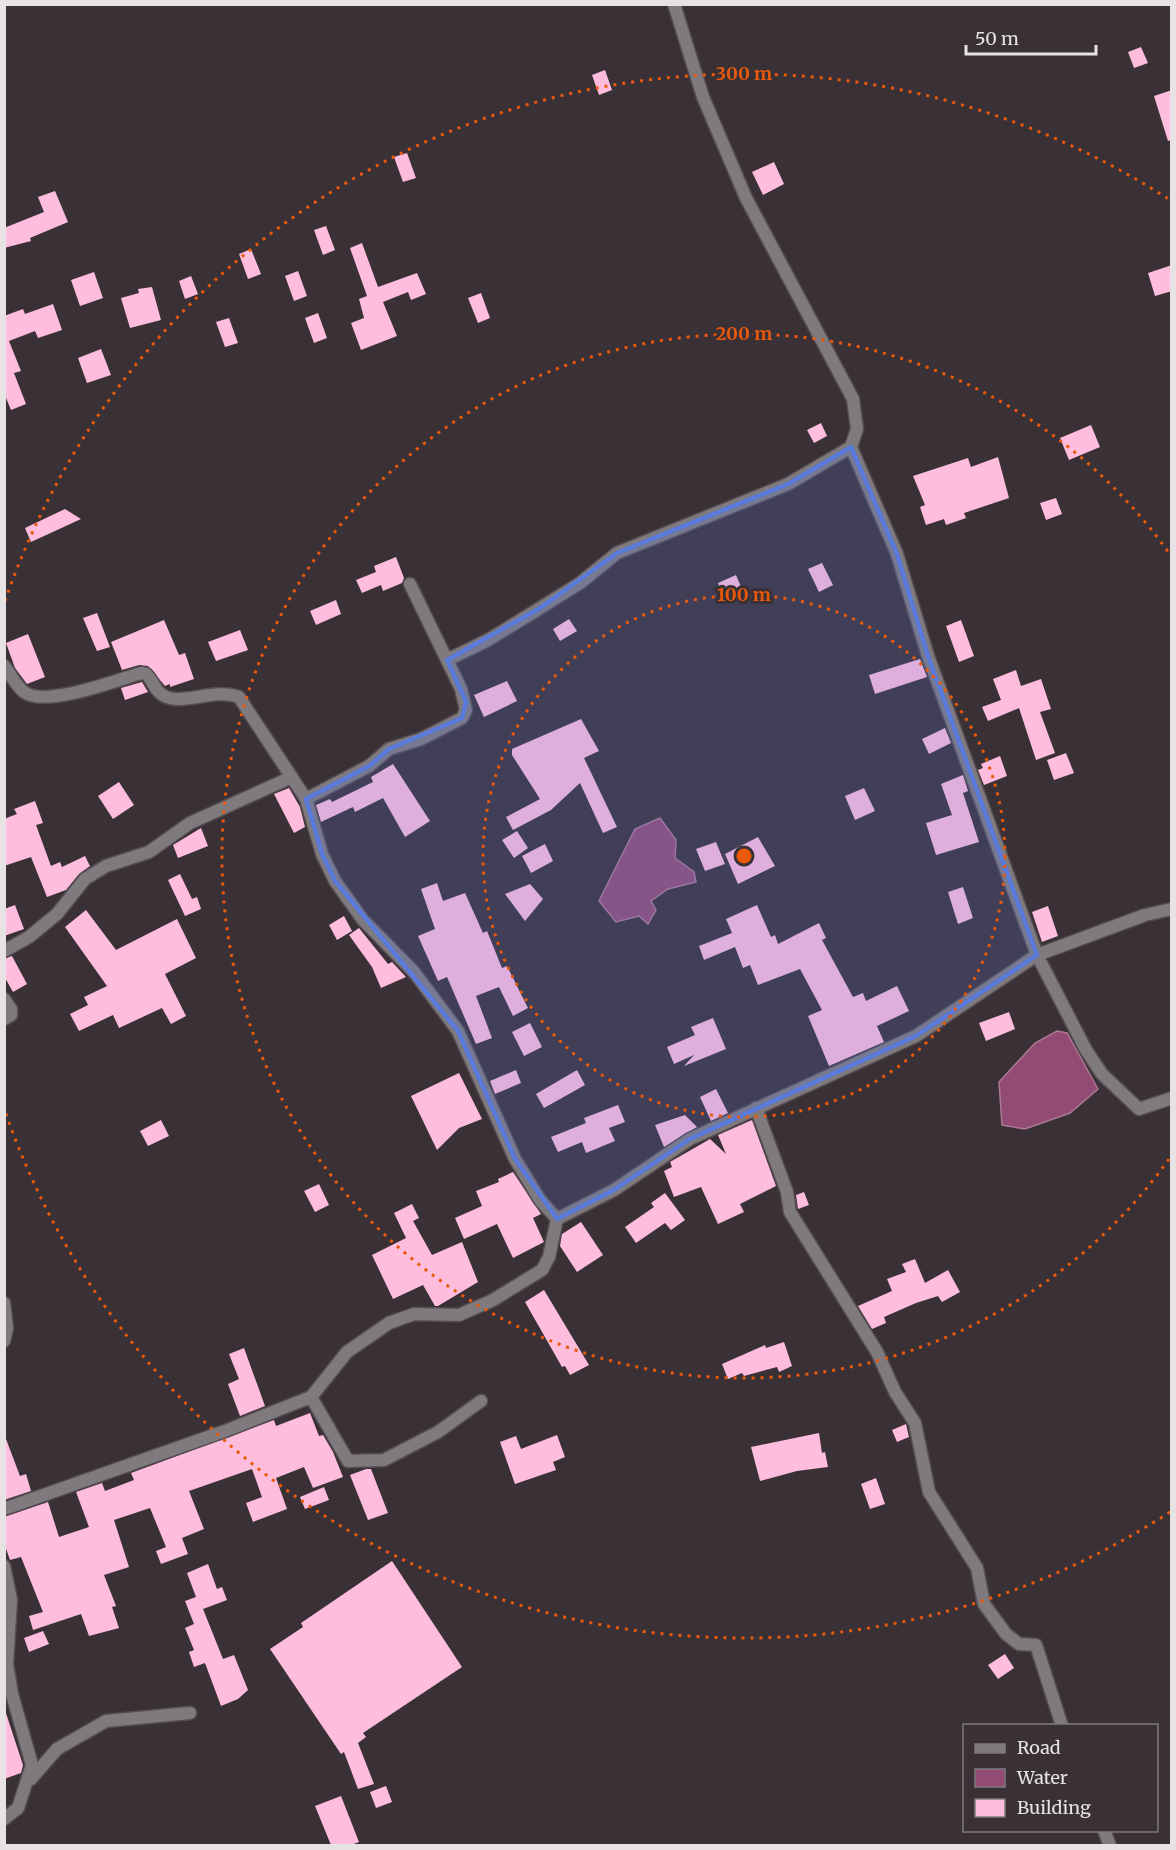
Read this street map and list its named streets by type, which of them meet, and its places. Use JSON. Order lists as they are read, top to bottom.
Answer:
{
  "legend": ["Road", "Water", "Building"],
  "scale_bar": "50 m",
  "rings": ["300 m", "200 m", "100 m"]
}
